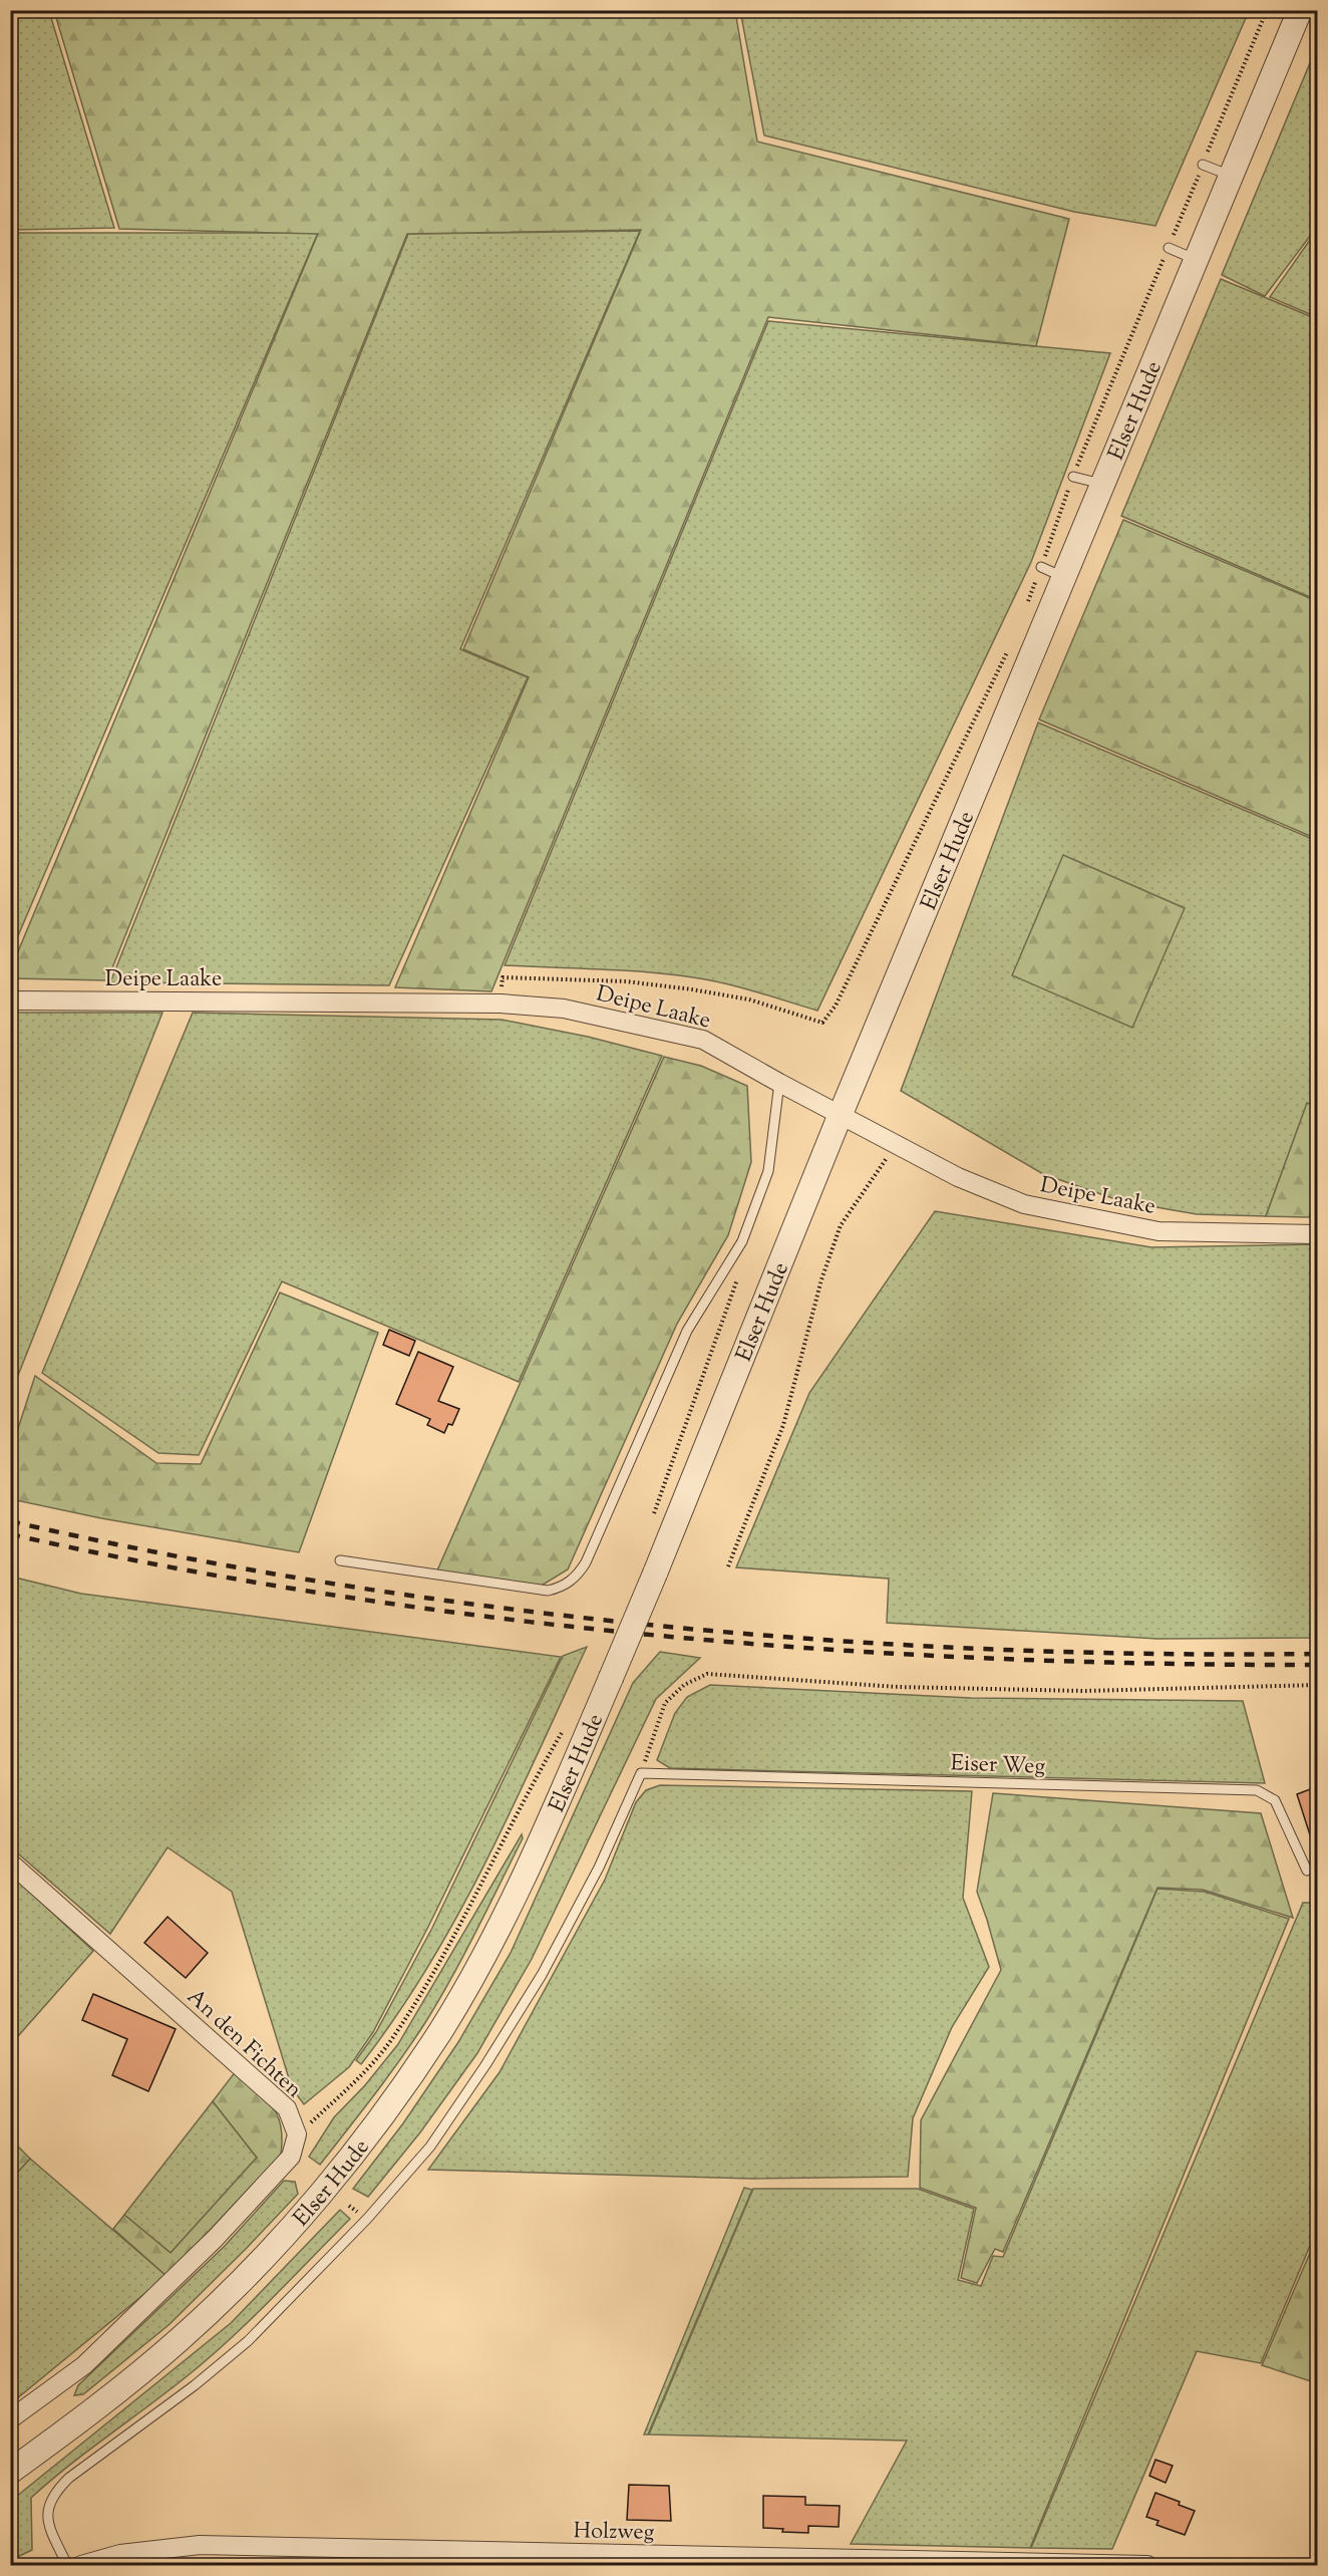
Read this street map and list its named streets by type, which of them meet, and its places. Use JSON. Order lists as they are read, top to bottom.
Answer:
{
  "streets": {
    "street": [
      "Elser Hude",
      "Deipe Laake",
      "An den Fichten",
      "Holzweg"
    ],
    "lane": ["Eiser Weg"]
  },
  "crossings": [
    ["Elser Hude", "Deipe Laake"]
  ]
}
